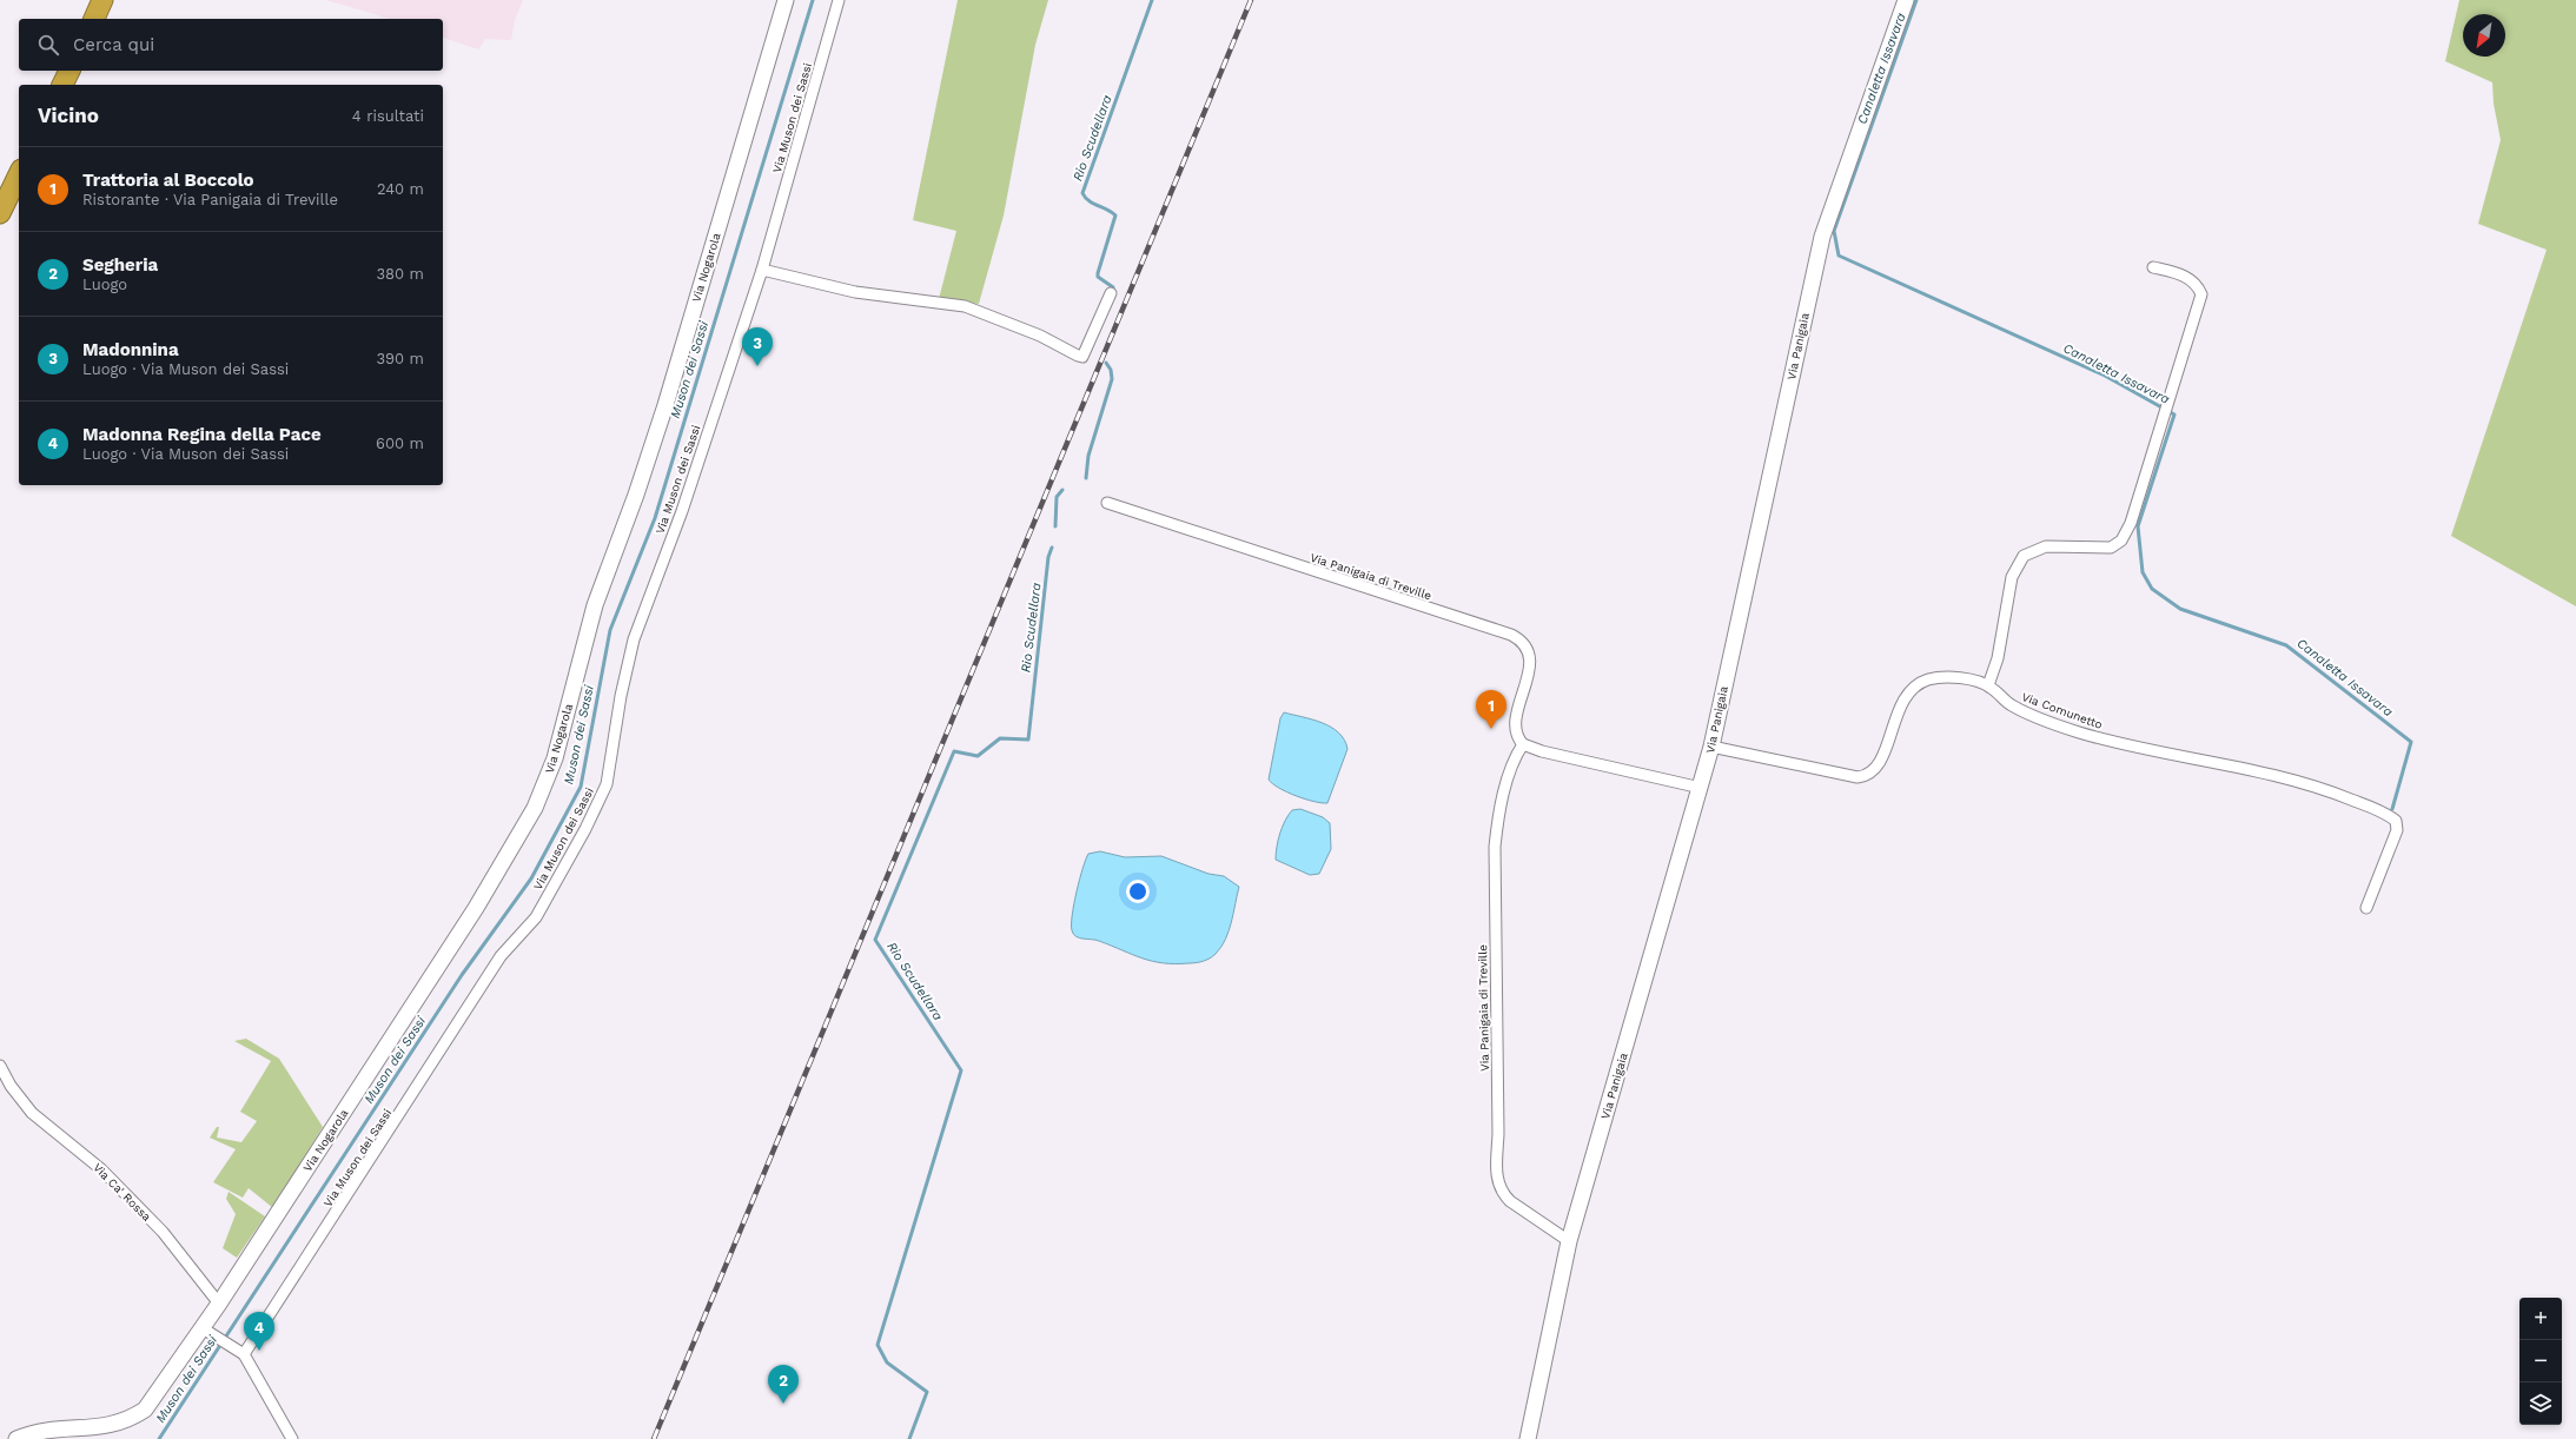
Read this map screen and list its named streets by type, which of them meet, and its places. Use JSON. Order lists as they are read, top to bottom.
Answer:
{
  "streets": {
    "street": [
      "Via Muson dei Sassi",
      "Via Nogarola",
      "Via Panigaia",
      "Via Panigaia di Treville",
      "Via Comunetto",
      "Via Ca' Rossa"
    ]
  },
  "crossings": [
    ["Via Nogarola", "Via Ca' Rossa"],
    ["Via Panigaia", "Via Panigaia di Treville"],
    ["Via Panigaia", "Via Comunetto"]
  ],
  "water": ["Canaletta Issavara", "Rio Scudellara", "Muson dei Sassi"],
  "north": "bottom left",
  "page": {
    "search": "Cerca qui",
    "heading": ["Vicino", "4 risultati"],
    "list": [
      {
        "mark": "1",
        "name": "Trattoria al Boccolo",
        "note": "Ristorante · Via Panigaia di Treville",
        "value": "240 m"
      },
      {
        "mark": "2",
        "name": "Segheria",
        "note": "Luogo",
        "value": "380 m"
      },
      {
        "mark": "3",
        "name": "Madonnina",
        "note": "Luogo · Via Muson dei Sassi",
        "value": "390 m"
      },
      {
        "mark": "4",
        "name": "Madonna Regina della Pace",
        "note": "Luogo · Via Muson dei Sassi",
        "value": "600 m"
      }
    ],
    "pins": [
      "3",
      "1",
      "4",
      "2"
    ],
    "map_buttons": ["+", "−"]
  }
}
